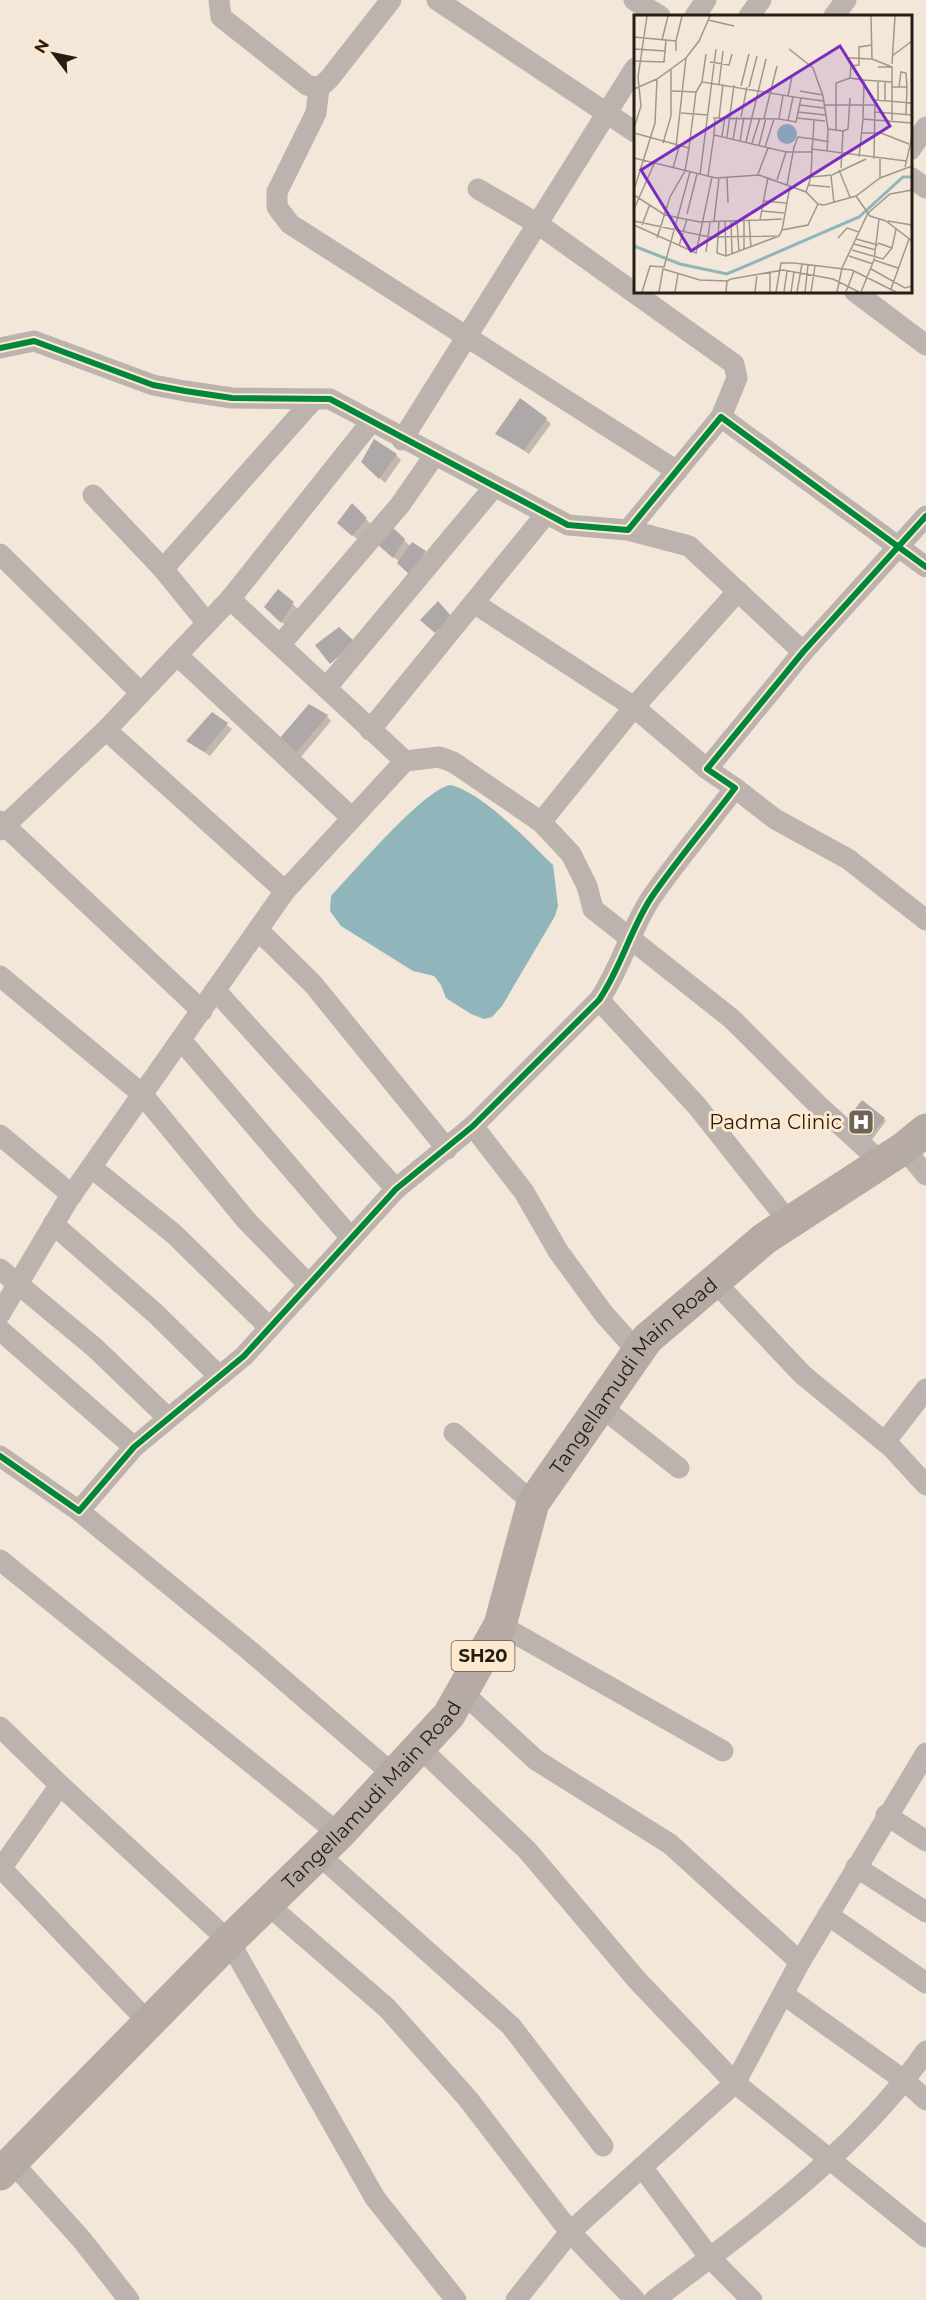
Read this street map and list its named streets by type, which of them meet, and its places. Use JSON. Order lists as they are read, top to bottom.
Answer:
{
  "streets": {
    "main road": ["Tangellamudi Main Road", "SH20"]
  },
  "places": {
    "hospital": ["Padma Clinic"]
  },
  "north": "top left"
}
